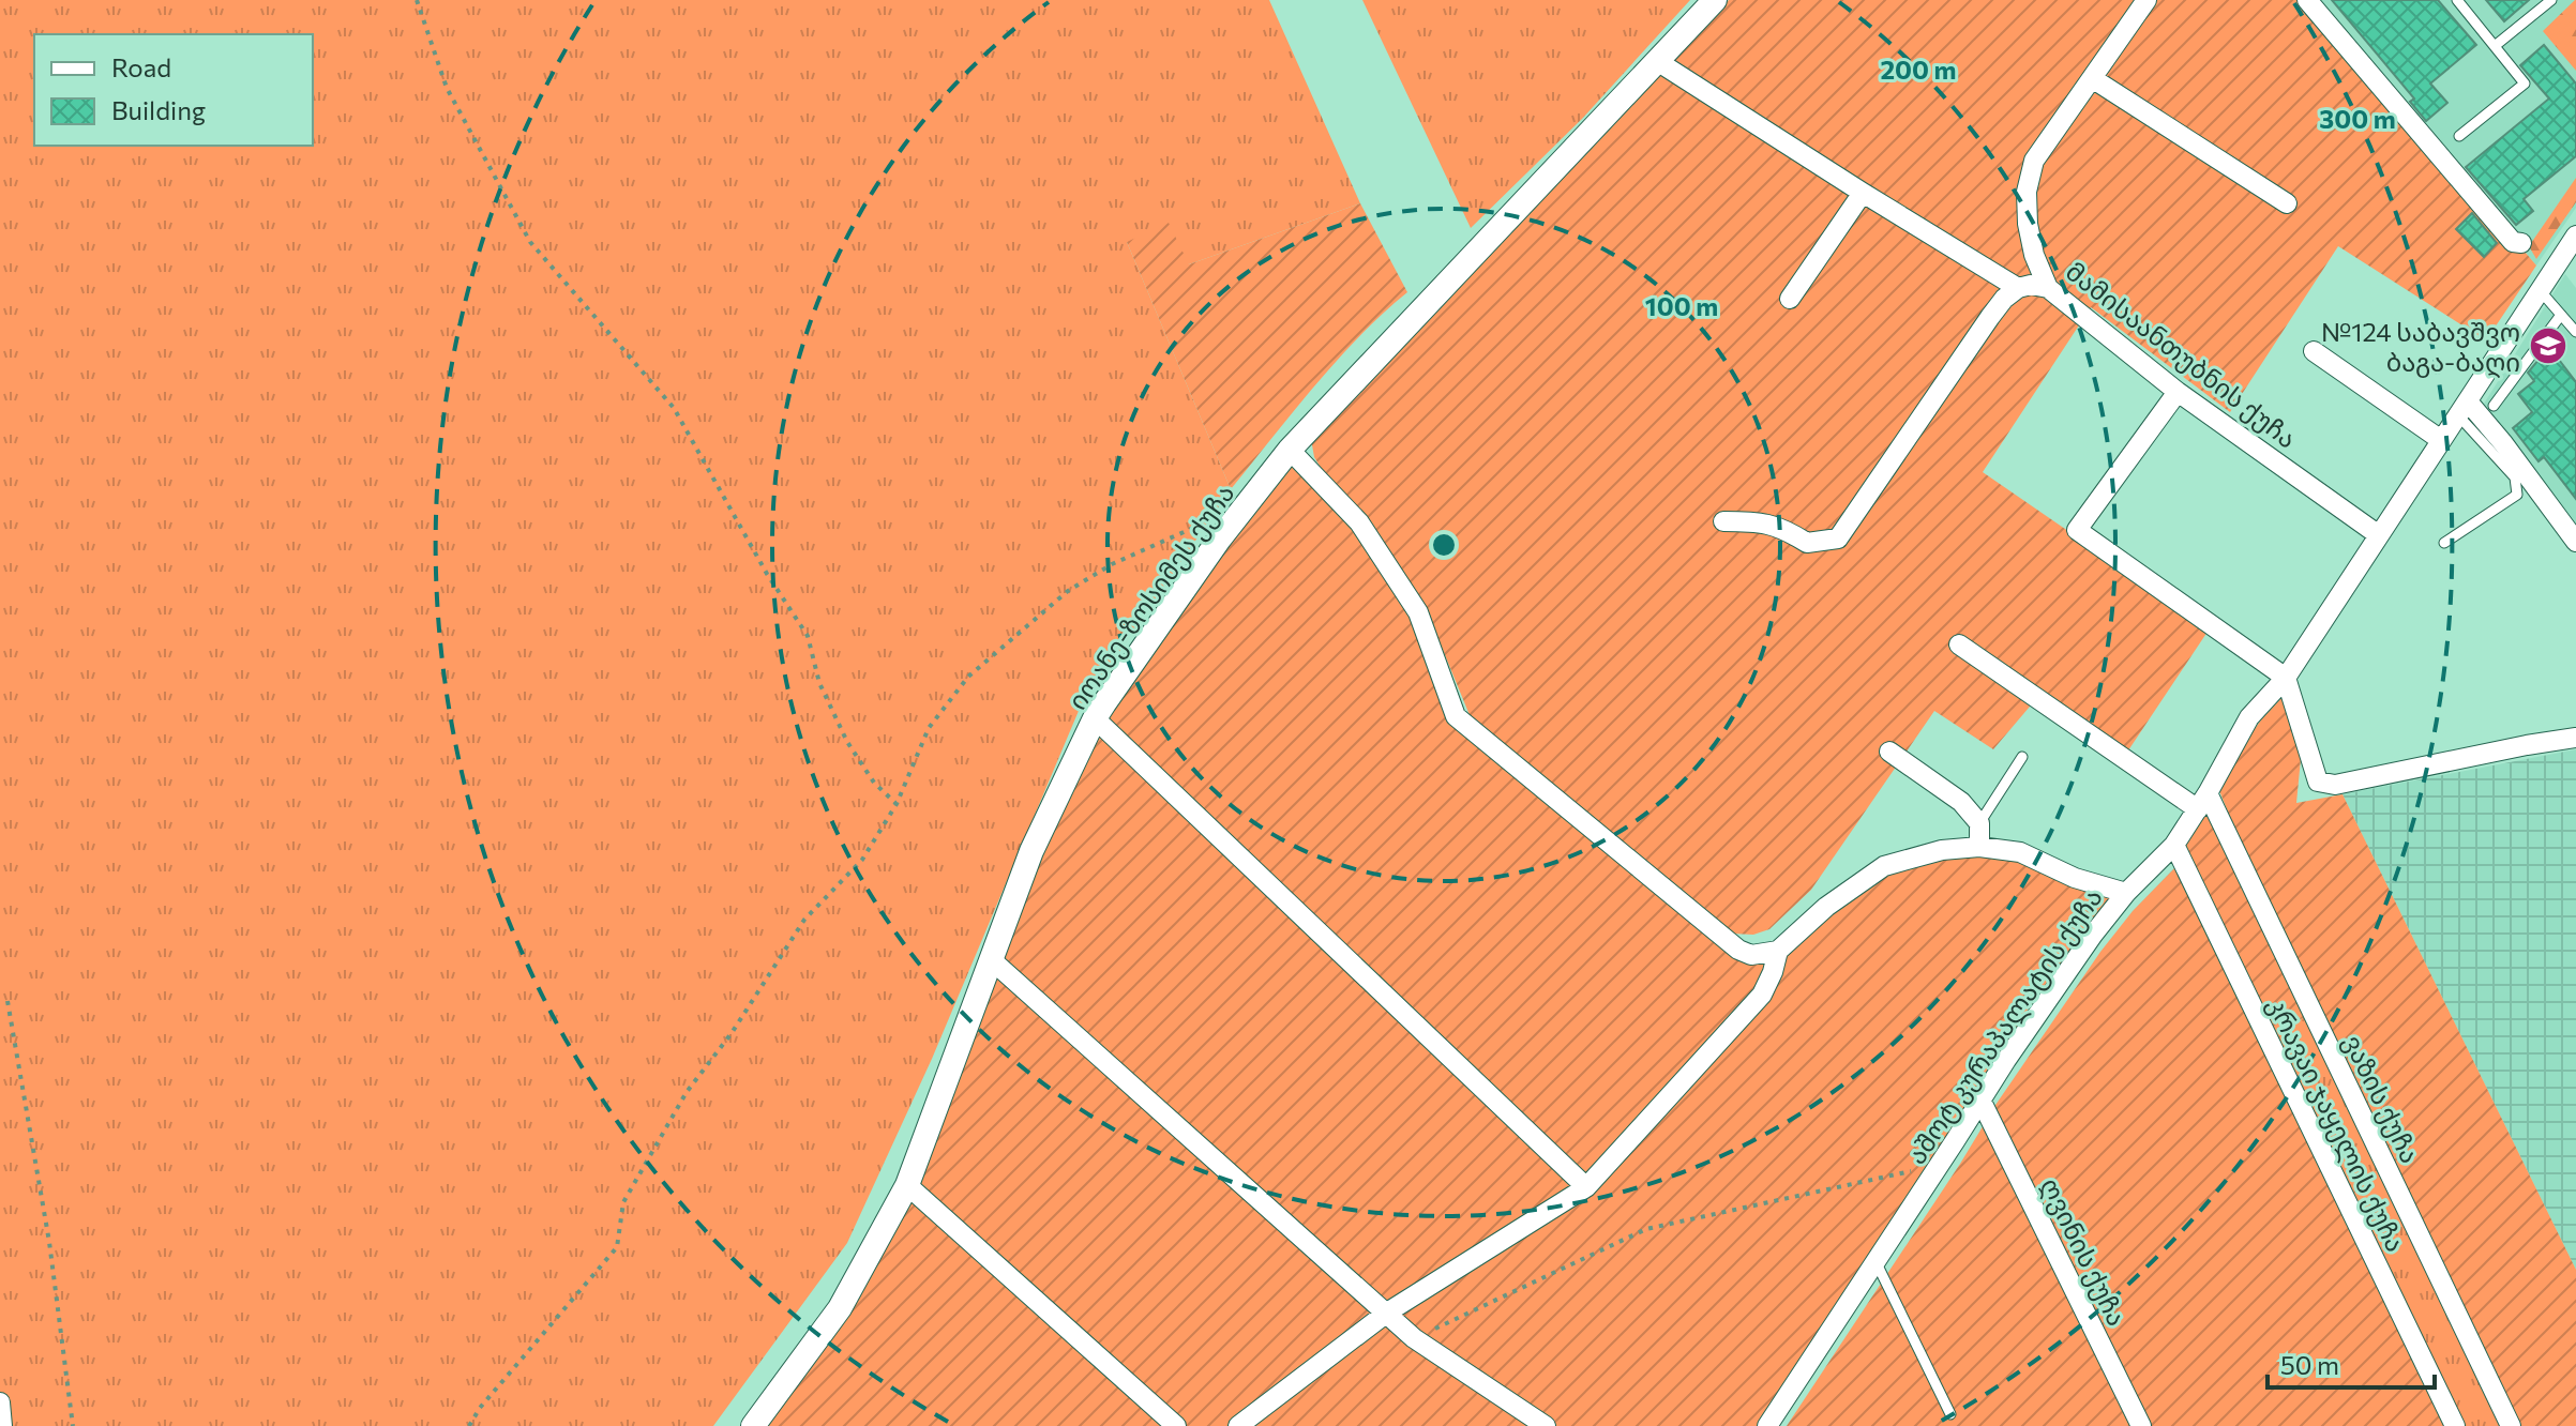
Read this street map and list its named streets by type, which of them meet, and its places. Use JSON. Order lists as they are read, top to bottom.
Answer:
{
  "streets": {
    "street": [
      "მამისაანთუბნის ქუჩა",
      "იოანე-ზოსიმეს ქუჩა",
      "აშოტ კურაპალატის ქუჩა",
      "ვაზის ქუჩა",
      "კრავაი ჯაყელის ქუჩა",
      "ღვინის ქუჩა"
    ]
  },
  "crossings": [
    ["მამისაანთუბნის ქუჩა", "აშოტ კურაპალატის ქუჩა"],
    ["აშოტ კურაპალატის ქუჩა", "ვაზის ქუჩა"],
    ["აშოტ კურაპალატის ქუჩა", "კრავაი ჯაყელის ქუჩა"],
    ["აშოტ კურაპალატის ქუჩა", "ღვინის ქუჩა"]
  ],
  "places": {
    "school or university": ["№124 საბავშვო ბაგა-ბაღი"]
  },
  "legend": ["Road", "Building"],
  "scale_bar": "50 m",
  "rings": ["200 m", "300 m", "100 m"]
}
